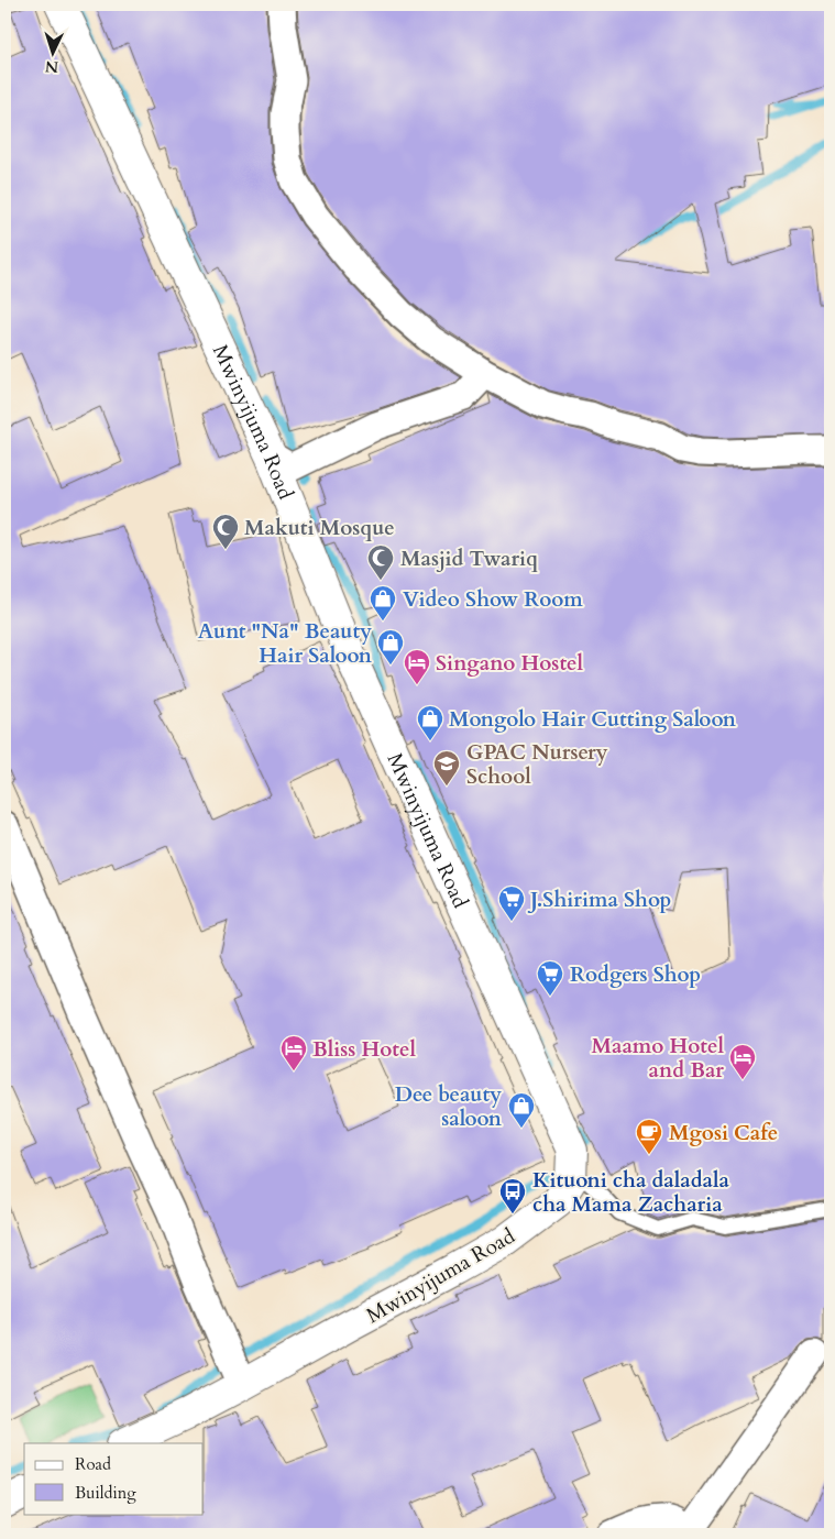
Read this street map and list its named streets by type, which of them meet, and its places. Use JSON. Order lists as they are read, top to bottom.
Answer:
{
  "streets": {
    "street": ["Mwinyijuma Road"]
  },
  "places": {
    "mosque": ["Makuti Mosque", "Masjid Twariq"],
    "shop": [
      "Video Show Room",
      "Aunt \"Na\" Beauty Hair Saloon",
      "Mongolo Hair Cutting Saloon",
      "Dee beauty saloon"
    ],
    "hotel": ["Singano Hostel", "Bliss Hotel", "Maamo Hotel and Bar"],
    "school or university": ["GPAC Nursery School"],
    "supermarket": ["J.Shirima Shop", "Rodgers Shop"],
    "cafe": ["Mgosi Cafe"],
    "bus stop": ["Kituoni cha daladala cha Mama Zacharia"]
  },
  "legend": ["Road", "Building"],
  "north": "bottom"
}
